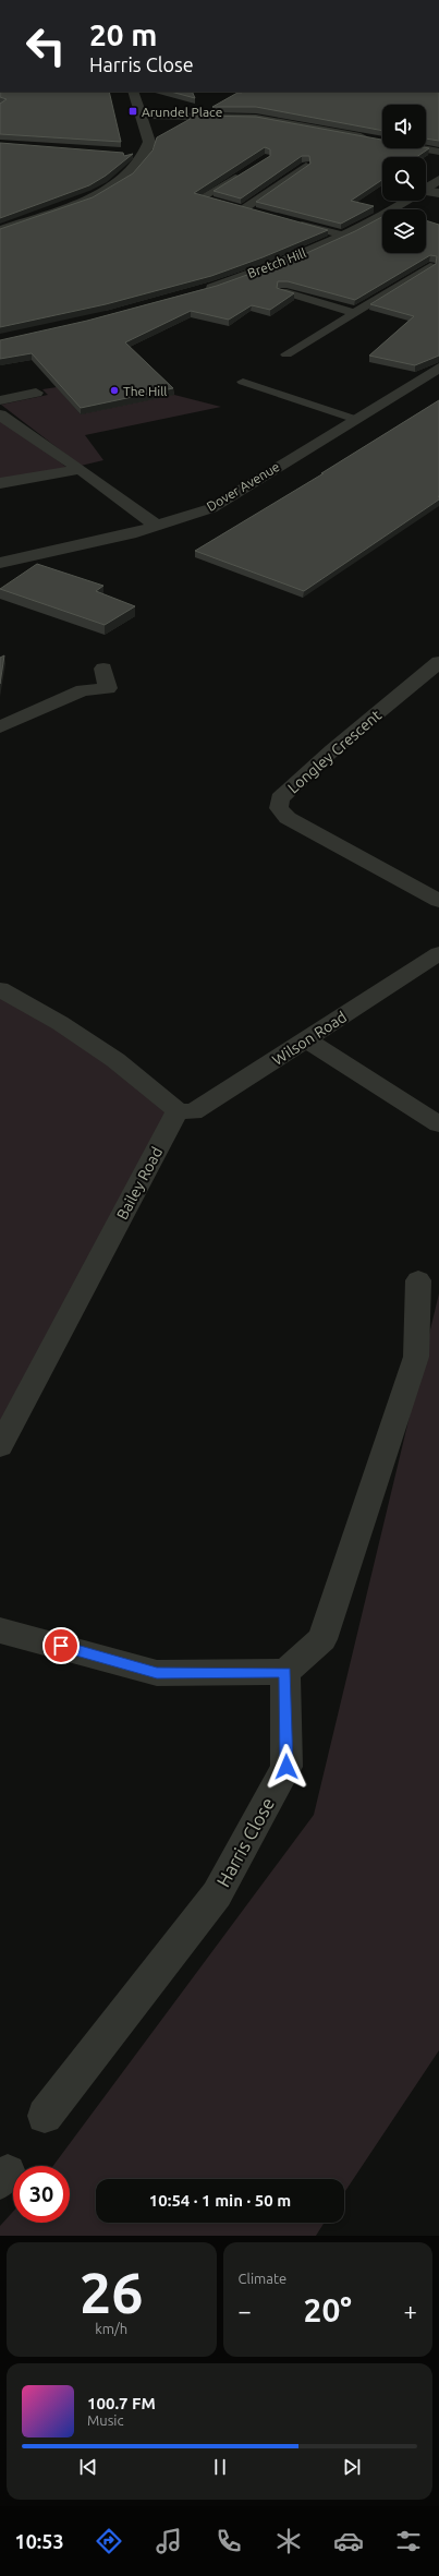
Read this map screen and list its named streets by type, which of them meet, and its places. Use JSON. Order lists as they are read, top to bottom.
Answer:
{
  "streets": {
    "street": [
      "Bretch Hill",
      "Dover Avenue",
      "Longley Crescent",
      "Wilson Road",
      "Bailey Road",
      "Harris Close"
    ]
  },
  "crossings": [
    ["Wilson Road", "Bailey Road"]
  ],
  "places": {
    "transit": ["Arundel Place"],
    "other": ["The Hill"]
  },
  "page": {
    "turn": ["20 m", "Harris Close"],
    "limit": "30",
    "trip": "10:54 · 1 min · 50 m",
    "tile": [
      ["26", "km/h"],
      "Climate"
    ],
    "heat": ["−", "20°", "+"],
    "song": ["100.7 FM", "Music"],
    "tabs": "10:53"
  }
}
